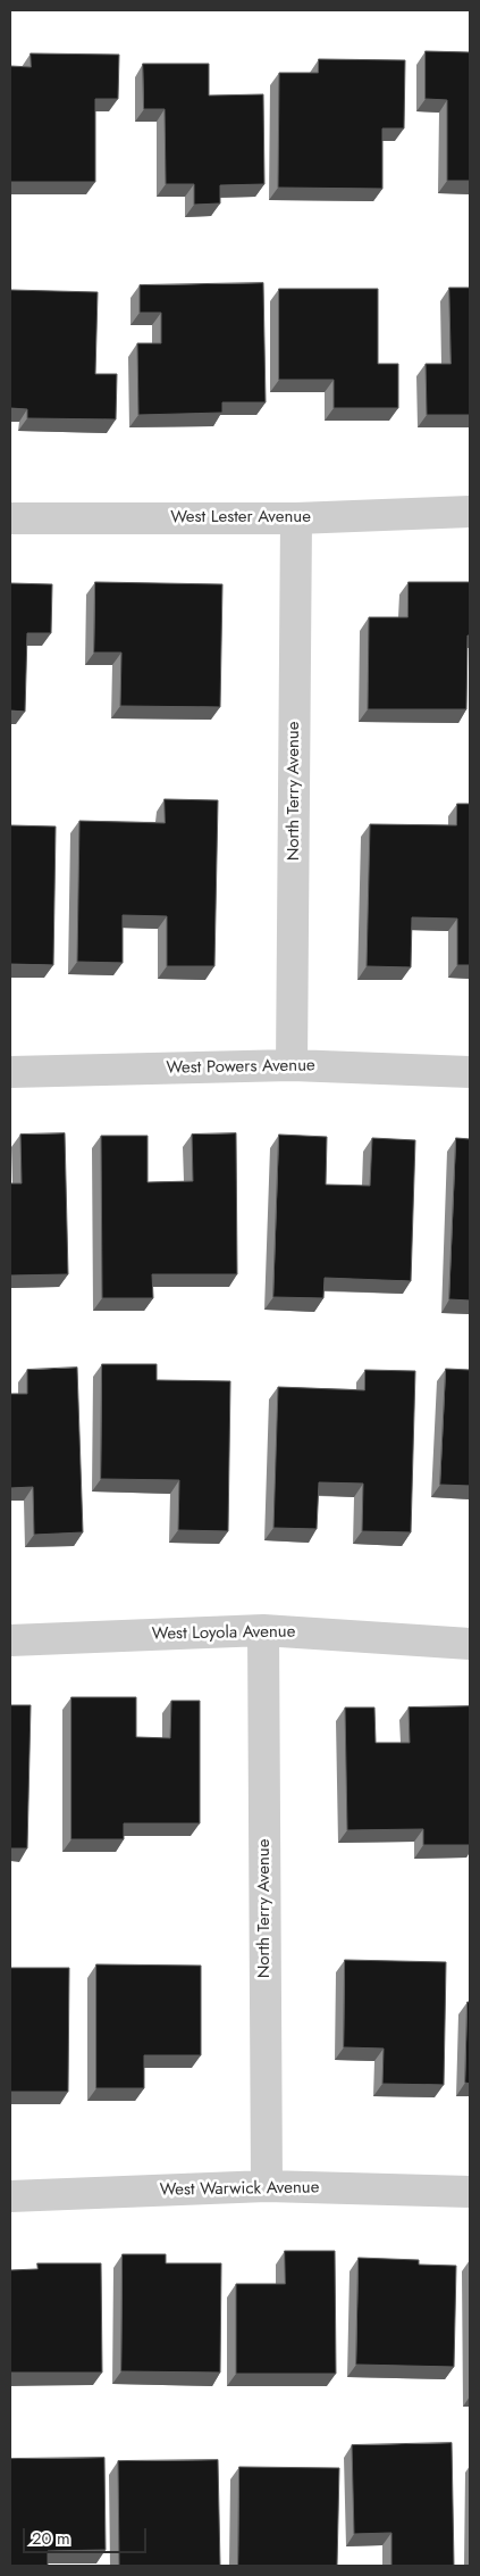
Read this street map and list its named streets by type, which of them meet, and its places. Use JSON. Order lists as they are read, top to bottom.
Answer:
{
  "streets": {
    "street": [
      "West Lester Avenue",
      "North Terry Avenue",
      "West Powers Avenue",
      "West Loyola Avenue",
      "West Warwick Avenue"
    ]
  },
  "crossings": [
    ["West Lester Avenue", "North Terry Avenue"],
    ["North Terry Avenue", "West Powers Avenue"],
    ["North Terry Avenue", "West Loyola Avenue"],
    ["North Terry Avenue", "West Warwick Avenue"]
  ],
  "scale_bar": "20 m"
}
